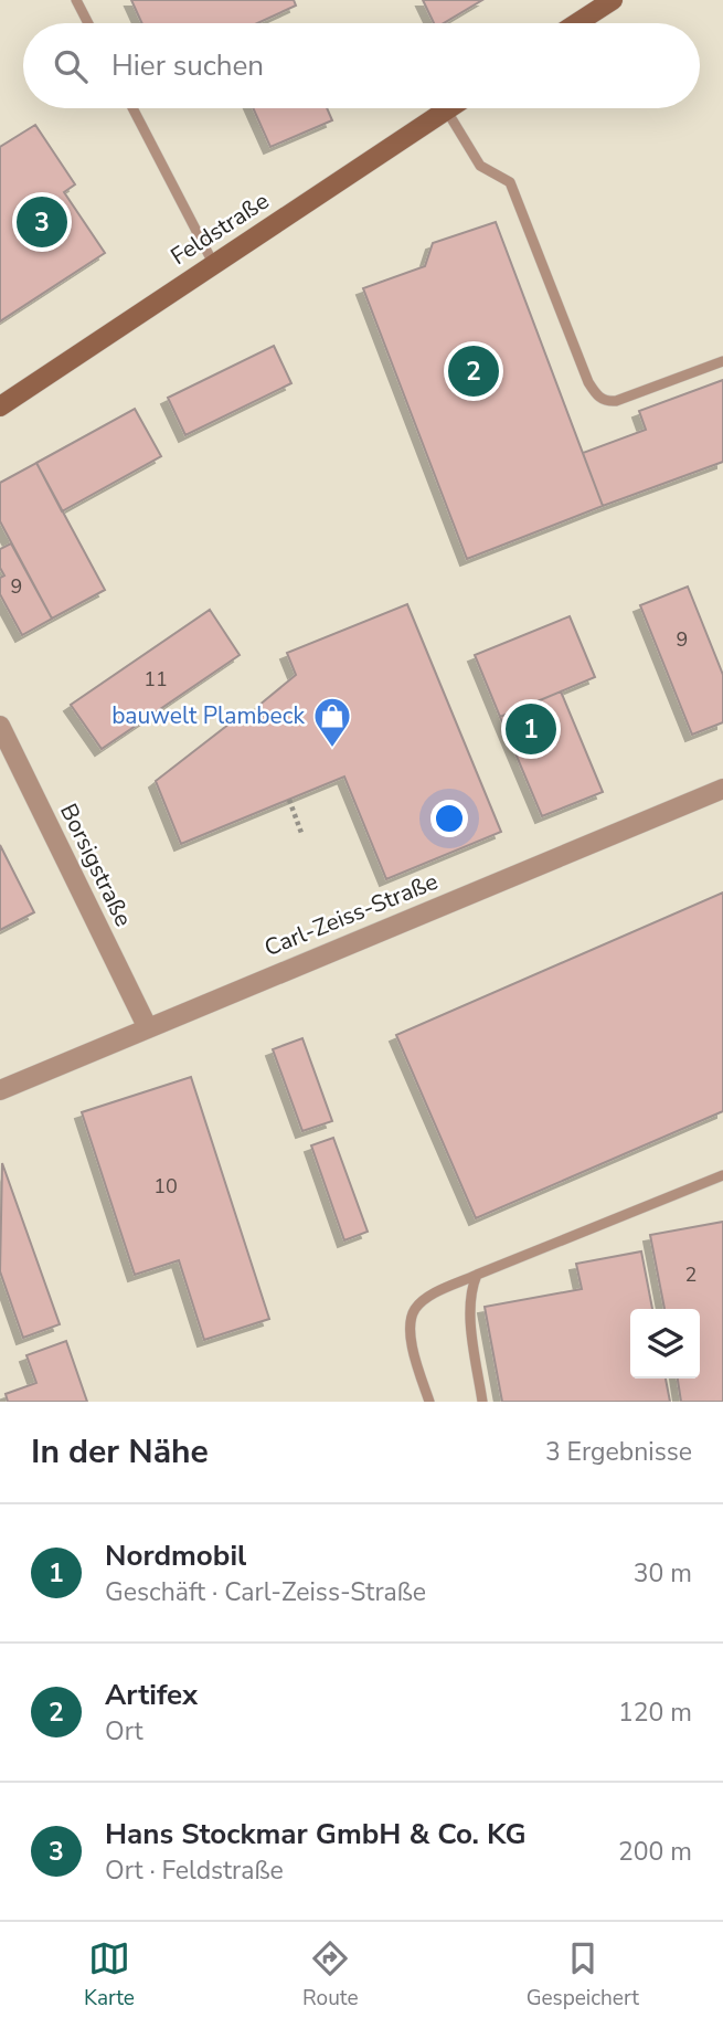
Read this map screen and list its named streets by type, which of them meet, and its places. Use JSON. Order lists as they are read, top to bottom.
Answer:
{
  "streets": {
    "street": ["Feldstraße", "Borsigstraße", "Carl-Zeiss-Straße"]
  },
  "crossings": [
    ["Borsigstraße", "Carl-Zeiss-Straße"]
  ],
  "places": {
    "shop": ["bauwelt Plambeck"]
  },
  "house_numbers": [
    "9",
    "9",
    "11",
    "10",
    "2"
  ],
  "page": {
    "search": "Hier suchen",
    "pins": ["3", "2", "1"],
    "heading": ["In der Nähe", "3 Ergebnisse"],
    "list": [
      {
        "mark": "1",
        "name": "Nordmobil",
        "note": "Geschäft · Carl-Zeiss-Straße",
        "value": "30 m"
      },
      {
        "mark": "2",
        "name": "Artifex",
        "note": "Ort",
        "value": "120 m"
      },
      {
        "mark": "3",
        "name": "Hans Stockmar GmbH & Co. KG",
        "note": "Ort · Feldstraße",
        "value": "200 m"
      }
    ],
    "nav": ["Karte", "Route", "Gespeichert"]
  }
}
